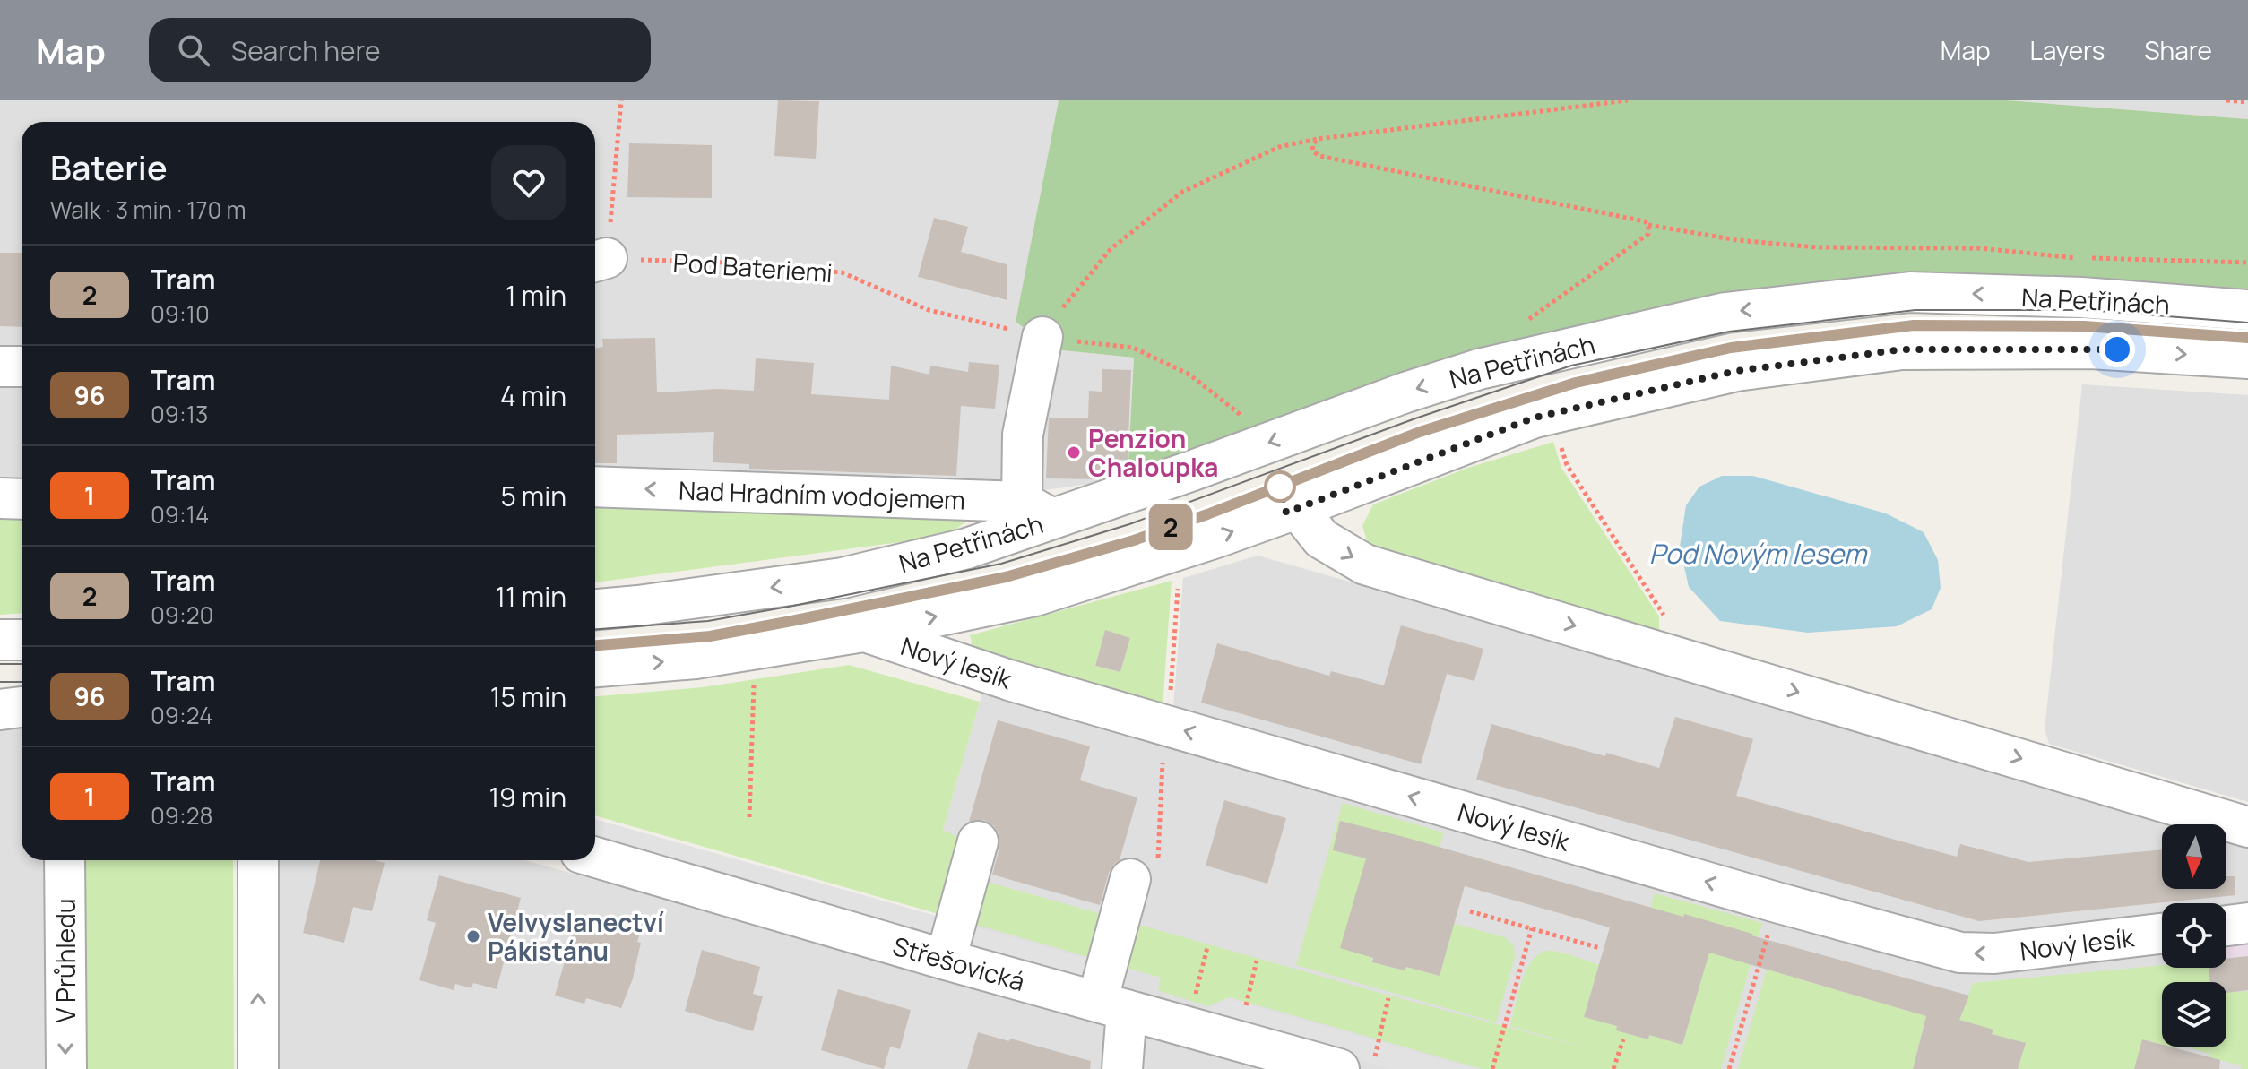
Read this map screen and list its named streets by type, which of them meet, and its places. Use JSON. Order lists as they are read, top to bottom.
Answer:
{
  "streets": {
    "street": [
      "Na Petřinách",
      "Nad Hradním vodojemem",
      "Nový lesík",
      "V Průhledu",
      "Střešovická"
    ],
    "path": ["Pod Bateriemi"]
  },
  "crossings": [
    ["Na Petřinách", "Nad Hradním vodojemem"],
    ["Na Petřinách", "Nový lesík"]
  ],
  "one_way": ["Nad Hradním vodojemem"],
  "water": ["Pod Novým lesem"],
  "places": ["Penzion Chaloupka", "Velvyslanectví Pákistánu"],
  "lines": ["tram line 2"],
  "north": "bottom",
  "page": {
    "header": "Map",
    "search": "Search here",
    "nav": ["Map", "Layers", "Share"],
    "on_map": "2",
    "heading": ["Baterie", "Walk · 3 min · 170 m"],
    "list": [
      {
        "mark": "2",
        "name": "Tram",
        "note": "09:10",
        "value": "1 min"
      },
      {
        "mark": "96",
        "name": "Tram",
        "note": "09:13",
        "value": "4 min"
      },
      {
        "mark": "1",
        "name": "Tram",
        "note": "09:14",
        "value": "5 min"
      },
      {
        "mark": "2",
        "name": "Tram",
        "note": "09:20",
        "value": "11 min"
      },
      {
        "mark": "96",
        "name": "Tram",
        "note": "09:24",
        "value": "15 min"
      },
      {
        "mark": "1",
        "name": "Tram",
        "note": "09:28",
        "value": "19 min"
      }
    ]
  }
}
